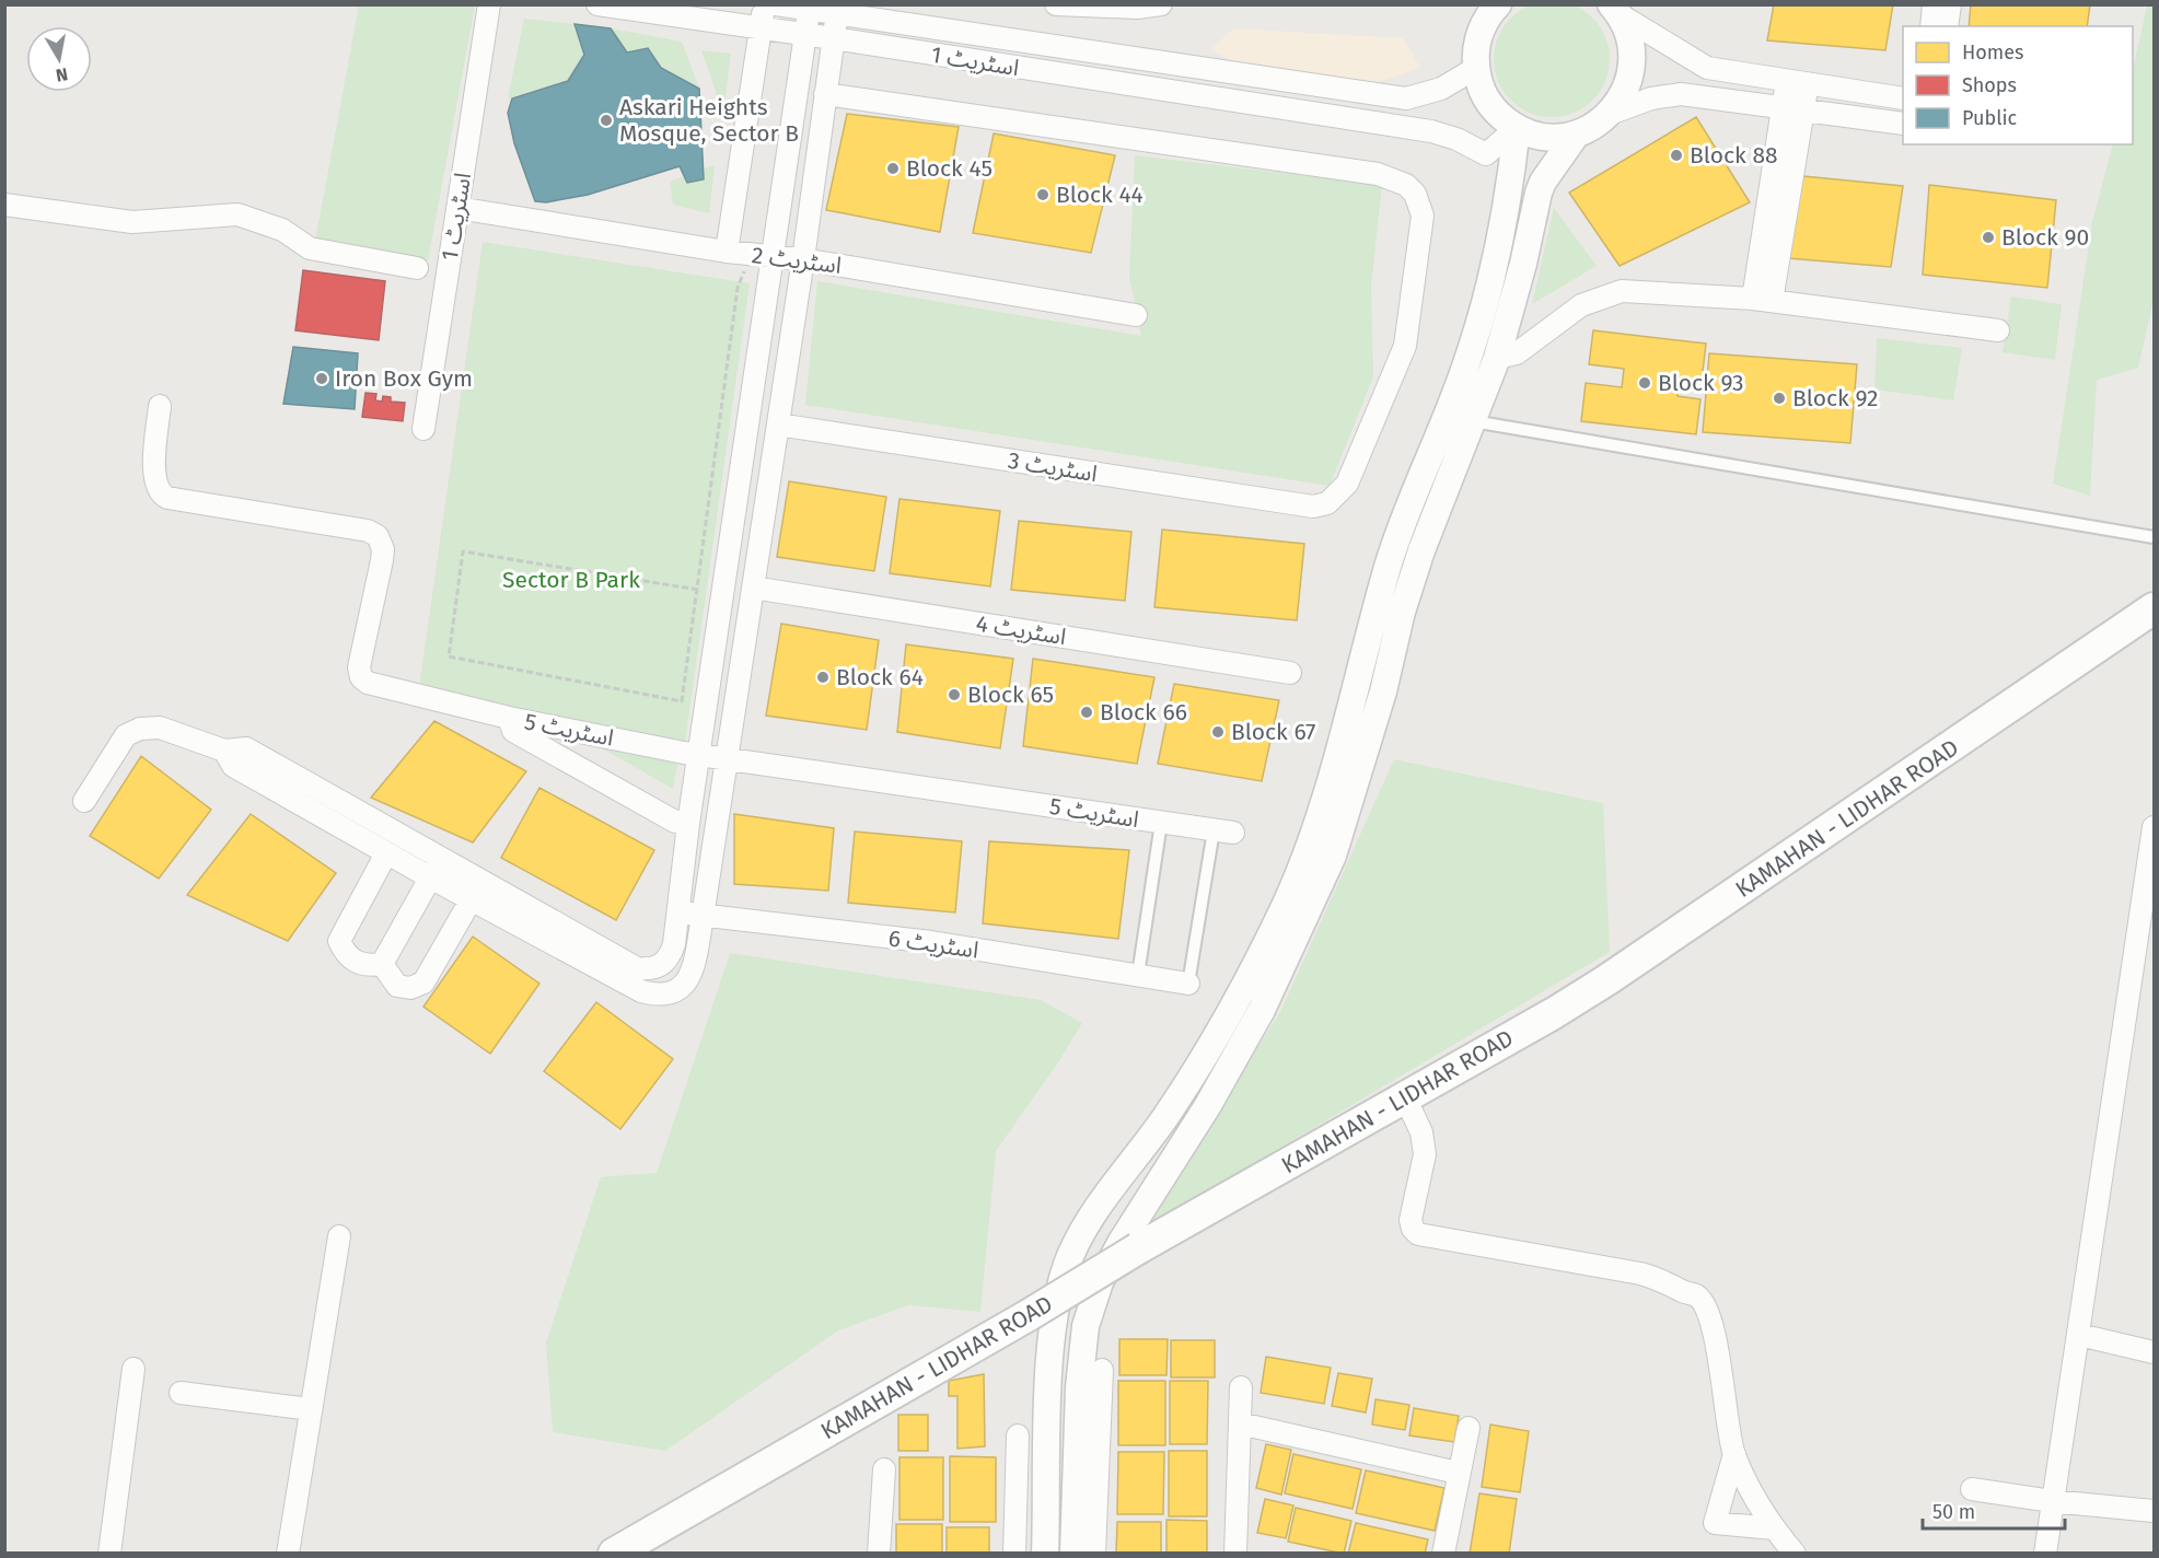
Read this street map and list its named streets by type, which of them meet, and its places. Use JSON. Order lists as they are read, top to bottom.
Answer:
{
  "streets": {
    "main road": ["KAMAHAN - LIDHAR ROAD"],
    "street": [
      "اسٹریٹ 1",
      "اسٹریٹ 2",
      "اسٹریٹ 3",
      "اسٹریٹ 4",
      "اسٹریٹ 5",
      "اسٹریٹ 6"
    ]
  },
  "crossings": [
    ["اسٹریٹ 1", "اسٹریٹ 2"]
  ],
  "parks": ["Sector B Park"],
  "places": [
    "Askari Heights Mosque, Sector B",
    "Block 88",
    "Block 45",
    "Block 44",
    "Block 90",
    "Iron Box Gym",
    "Block 93",
    "Block 92",
    "Block 64",
    "Block 65",
    "Block 66",
    "Block 67"
  ],
  "legend": ["Homes", "Shops", "Public"],
  "scale_bar": "50 m",
  "north": "bottom"
}
